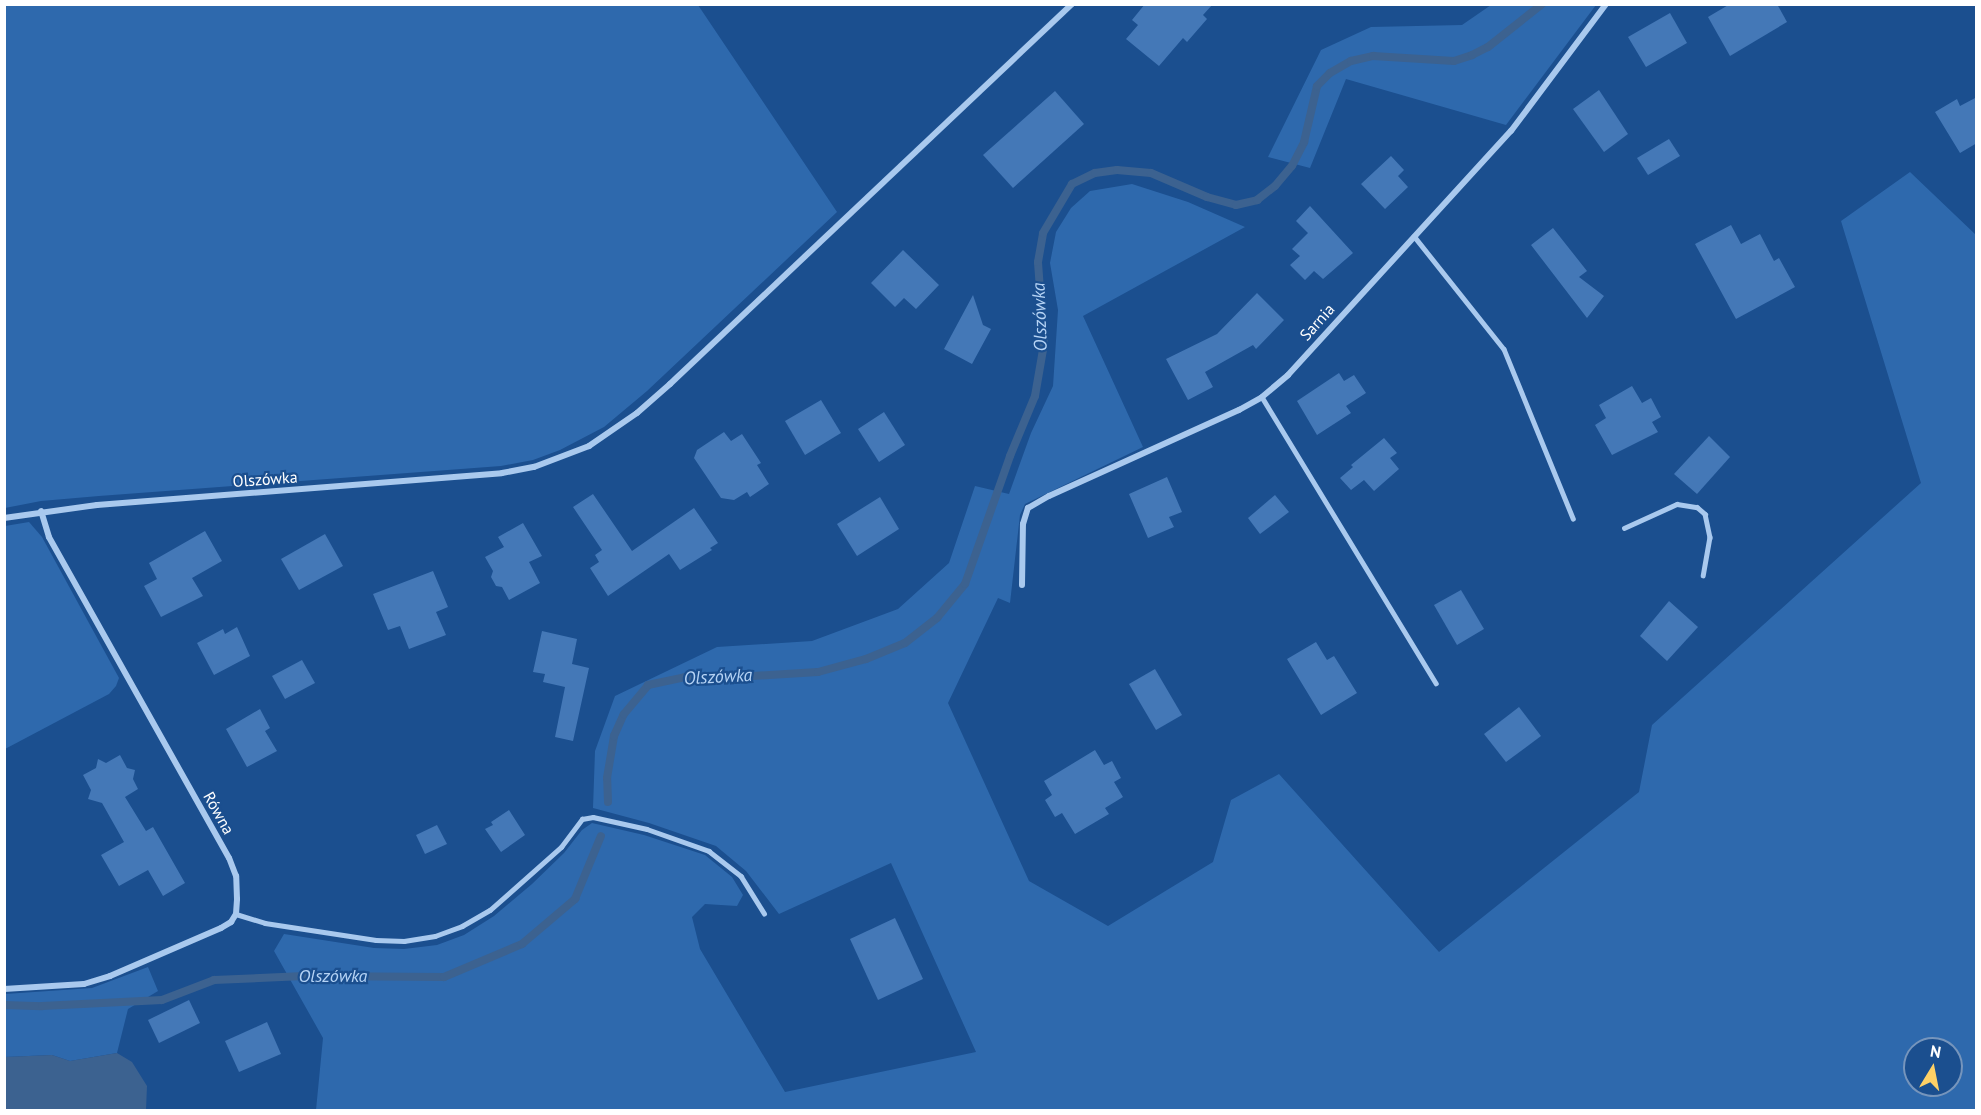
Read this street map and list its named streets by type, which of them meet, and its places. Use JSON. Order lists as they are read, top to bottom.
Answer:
{
  "streets": {
    "street": ["Sarnia", "Olszówka", "Równa"]
  },
  "crossings": [
    ["Olszówka", "Równa"]
  ],
  "water": ["Olszówka"],
  "north": "top"
}
